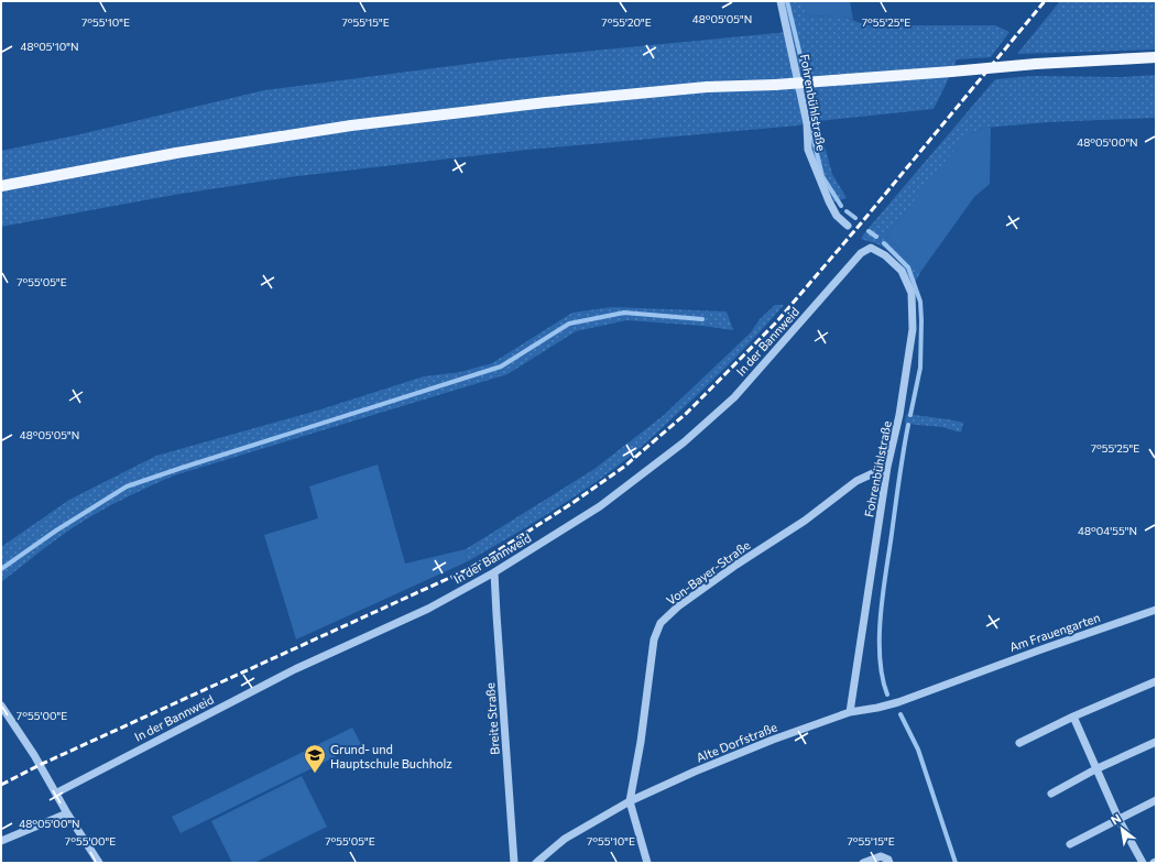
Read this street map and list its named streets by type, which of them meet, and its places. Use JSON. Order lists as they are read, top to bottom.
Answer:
{
  "streets": {
    "street": [
      "Fohrenbühlstraße",
      "In der Bannweid",
      "Von-Bayer-Straße",
      "Am Frauengarten",
      "Breite Straße",
      "Alte Dorfstraße"
    ]
  },
  "crossings": [
    ["Fohrenbühlstraße", "In der Bannweid"],
    ["Fohrenbühlstraße", "Von-Bayer-Straße"],
    ["Fohrenbühlstraße", "Alte Dorfstraße"],
    ["In der Bannweid", "Breite Straße"],
    ["Von-Bayer-Straße", "Alte Dorfstraße"],
    ["Am Frauengarten", "Alte Dorfstraße"]
  ],
  "places": {
    "school or university": ["Grund- und Hauptschule Buchholz"]
  },
  "north": "top left",
  "coordinates": [
    "48°05'05\"N",
    "7°55'10\"E",
    "7°55'15\"E",
    "7°55'20\"E",
    "7°55'25\"E",
    "48°05'10\"N",
    "48°05'00\"N",
    "7°55'05\"E",
    "48°04'55\"N",
    "7°55'00\"E"
  ]
}
